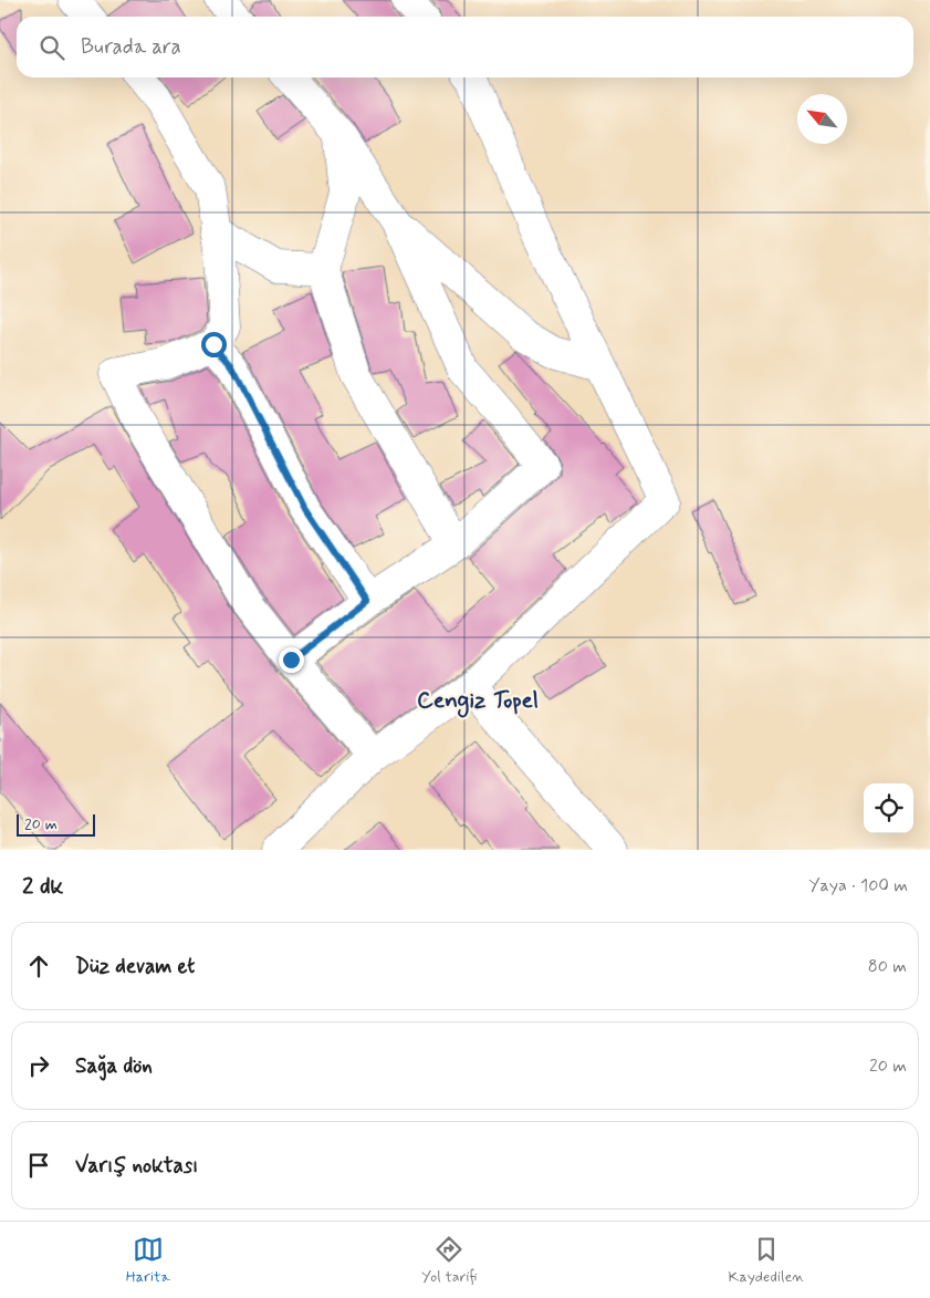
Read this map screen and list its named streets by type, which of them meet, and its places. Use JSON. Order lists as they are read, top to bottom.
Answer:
{
  "districts": ["Cengiz Topel"],
  "scale_bar": "20 m",
  "north": "top left",
  "page": {
    "search": "Burada ara",
    "scale": "20 m",
    "heading": ["2 dk", "Yaya · 100 m"],
    "list": [
      ["Düz devam et", "80 m"],
      ["Sağa dön", "20 m"],
      "Varış noktası"
    ],
    "nav": ["Harita", "Yol tarifi", "Kaydedilen"]
  }
}
